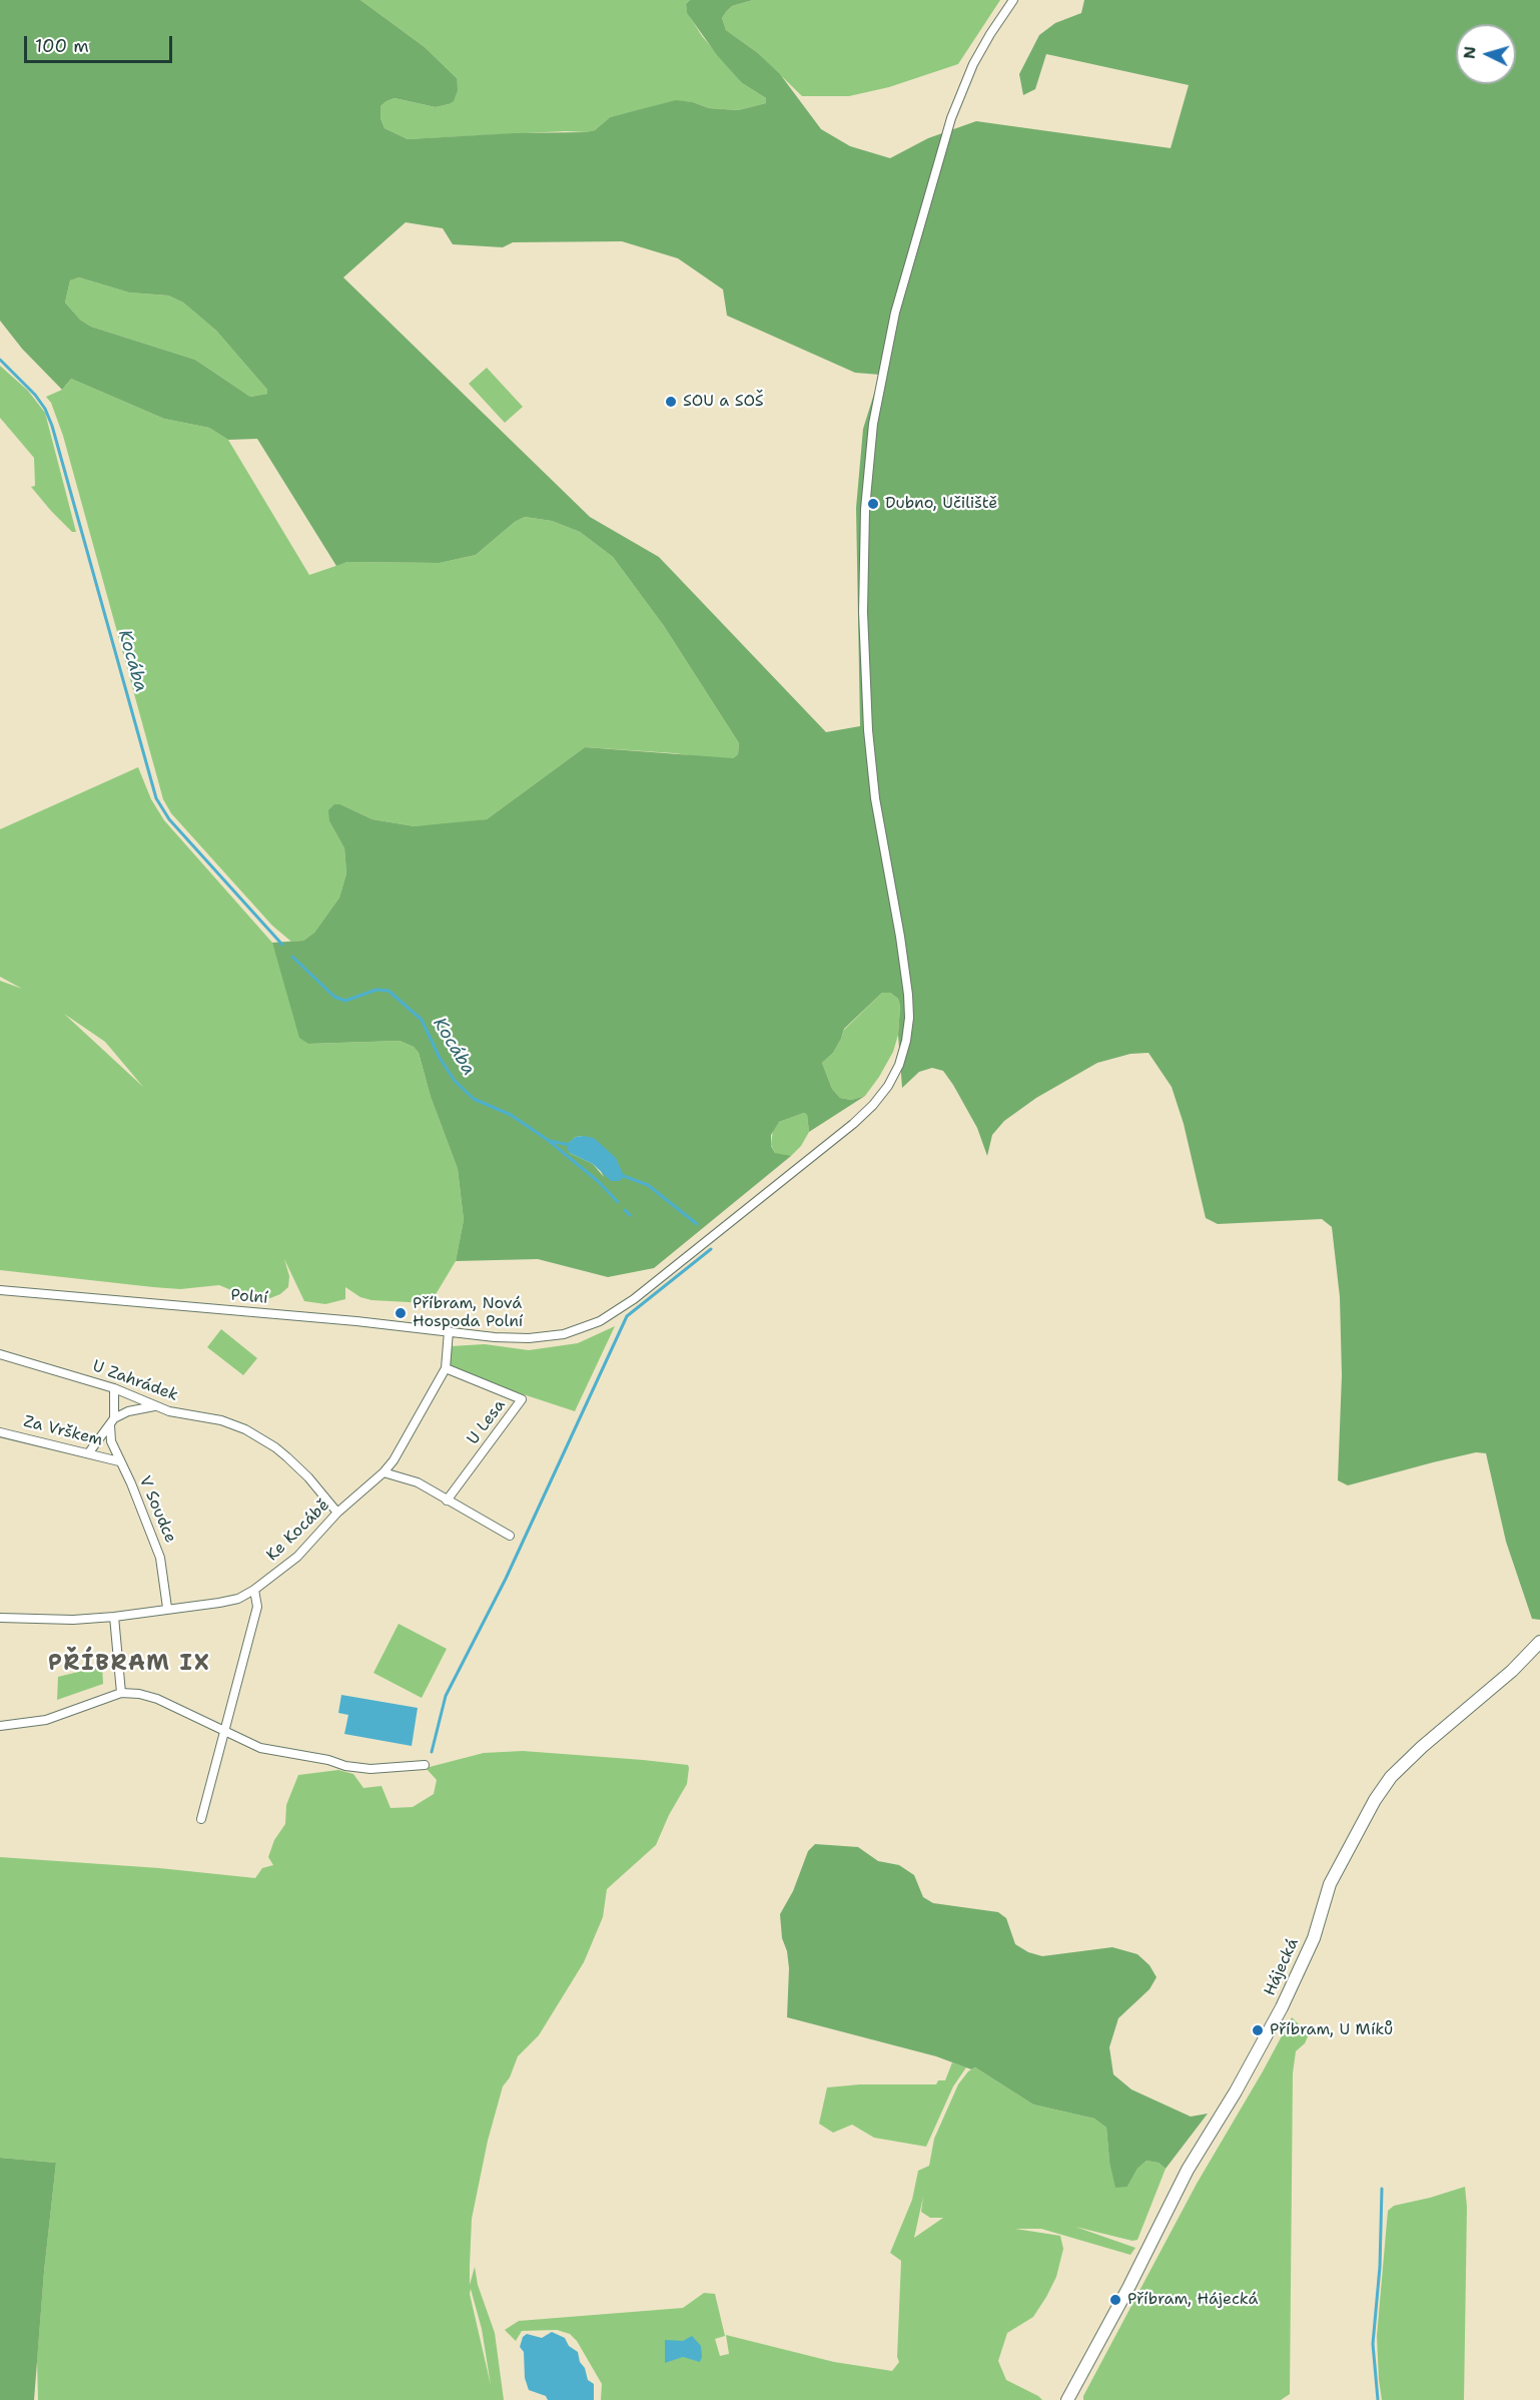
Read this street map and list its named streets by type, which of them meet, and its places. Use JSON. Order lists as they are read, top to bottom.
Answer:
{
  "streets": {
    "main road": ["Hájecká"],
    "street": [
      "Polní",
      "U Zahrádek",
      "U Lesa",
      "Za Vrškem",
      "V Soudce",
      "Ke Kocábě"
    ]
  },
  "crossings": [
    ["Polní", "Ke Kocábě"],
    ["U Zahrádek", "V Soudce"],
    ["U Zahrádek", "Ke Kocábě"],
    ["U Lesa", "Ke Kocábě"],
    ["Za Vrškem", "V Soudce"],
    ["V Soudce", "Ke Kocábě"]
  ],
  "districts": ["PŘÍBRAM IX"],
  "water": ["Kocába"],
  "places": [
    "SOU a SOŠ",
    "Dubno, Učiliště",
    "Příbram, Nová Hospoda Polní",
    "Příbram, U Míků",
    "Příbram, Hájecká"
  ],
  "scale_bar": "100 m",
  "north": "left"
}
